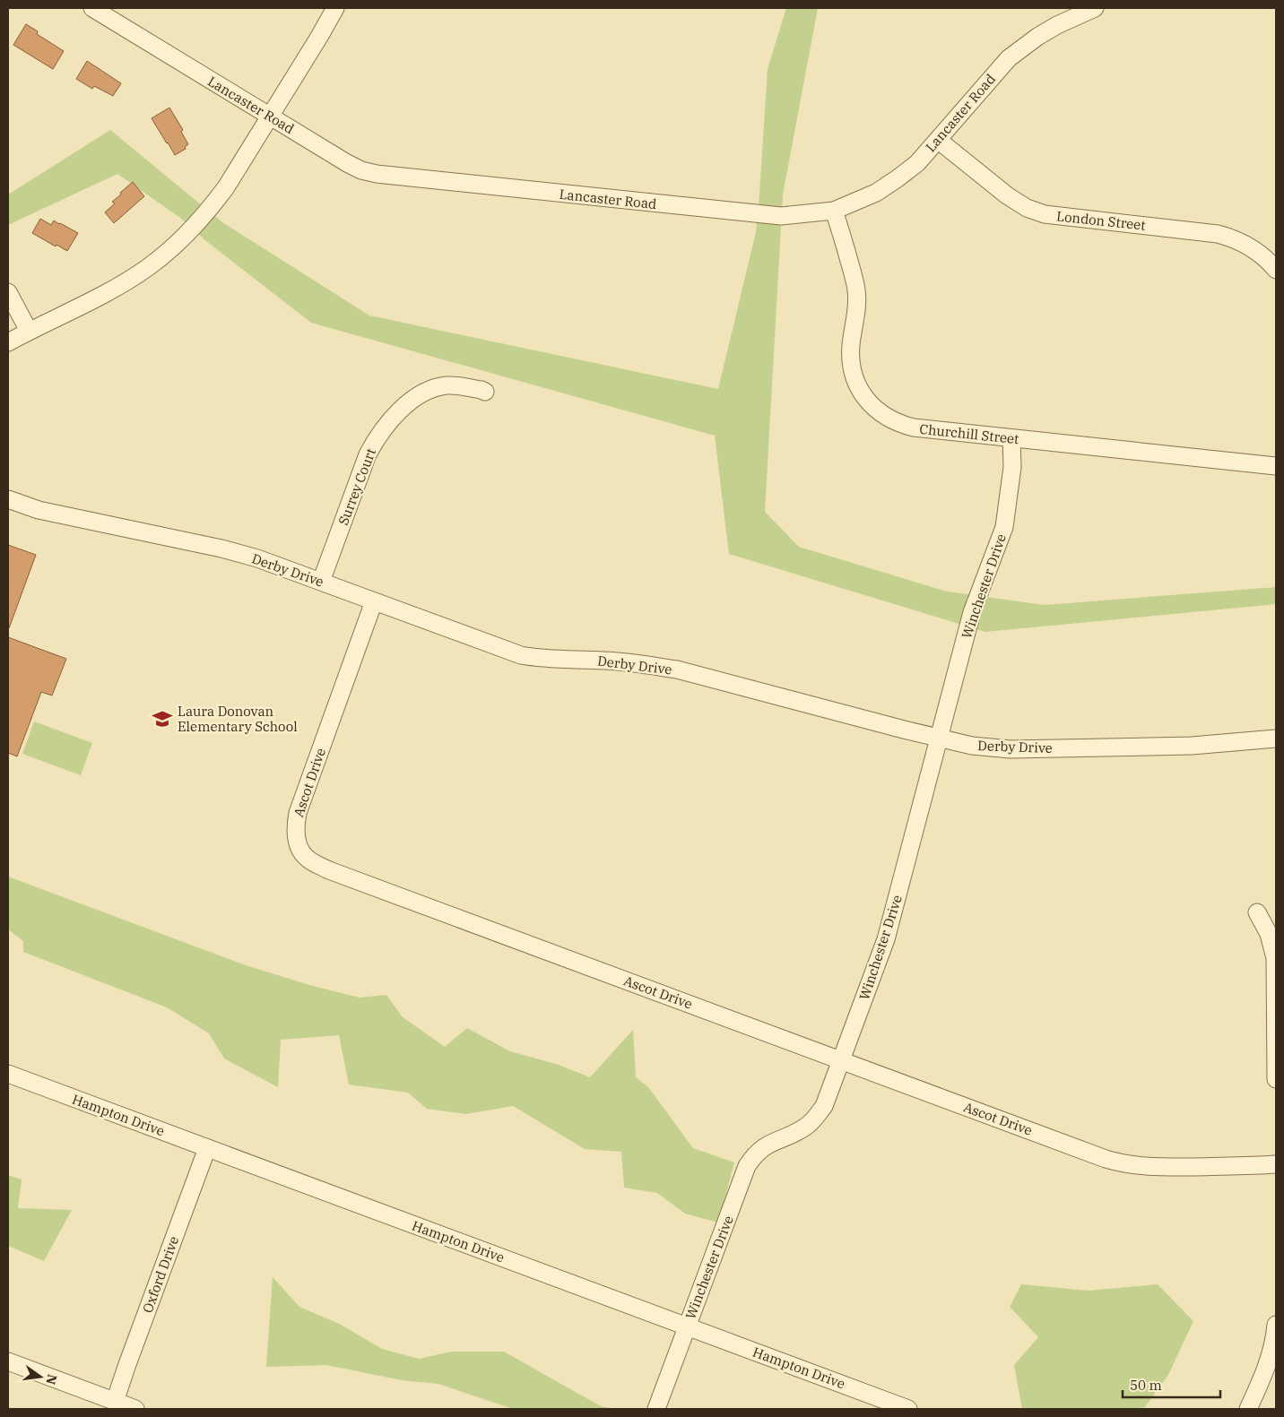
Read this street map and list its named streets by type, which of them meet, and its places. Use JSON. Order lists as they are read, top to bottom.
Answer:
{
  "streets": {
    "street": [
      "Lancaster Road",
      "London Street",
      "Churchill Street",
      "Surrey Court",
      "Derby Drive",
      "Winchester Drive",
      "Ascot Drive",
      "Hampton Drive",
      "Oxford Drive"
    ]
  },
  "crossings": [
    ["Lancaster Road", "London Street"],
    ["Lancaster Road", "Churchill Street"],
    ["Churchill Street", "Winchester Drive"],
    ["Surrey Court", "Derby Drive"],
    ["Derby Drive", "Winchester Drive"],
    ["Derby Drive", "Ascot Drive"],
    ["Winchester Drive", "Ascot Drive"],
    ["Winchester Drive", "Hampton Drive"],
    ["Hampton Drive", "Oxford Drive"]
  ],
  "places": {
    "school or university": ["Laura Donovan Elementary School"]
  },
  "scale_bar": "50 m",
  "north": "right"
}
